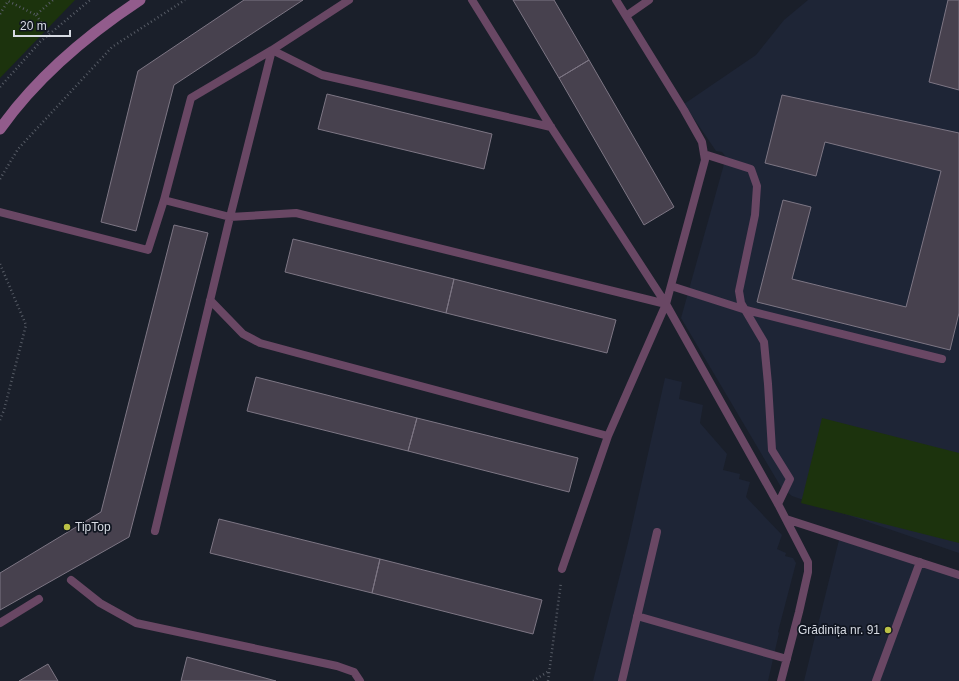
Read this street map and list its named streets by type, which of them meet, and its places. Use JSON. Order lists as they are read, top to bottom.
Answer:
{
  "places": ["TipTop", "Grădinița nr. 91"],
  "scale_bar": "20 m"
}
